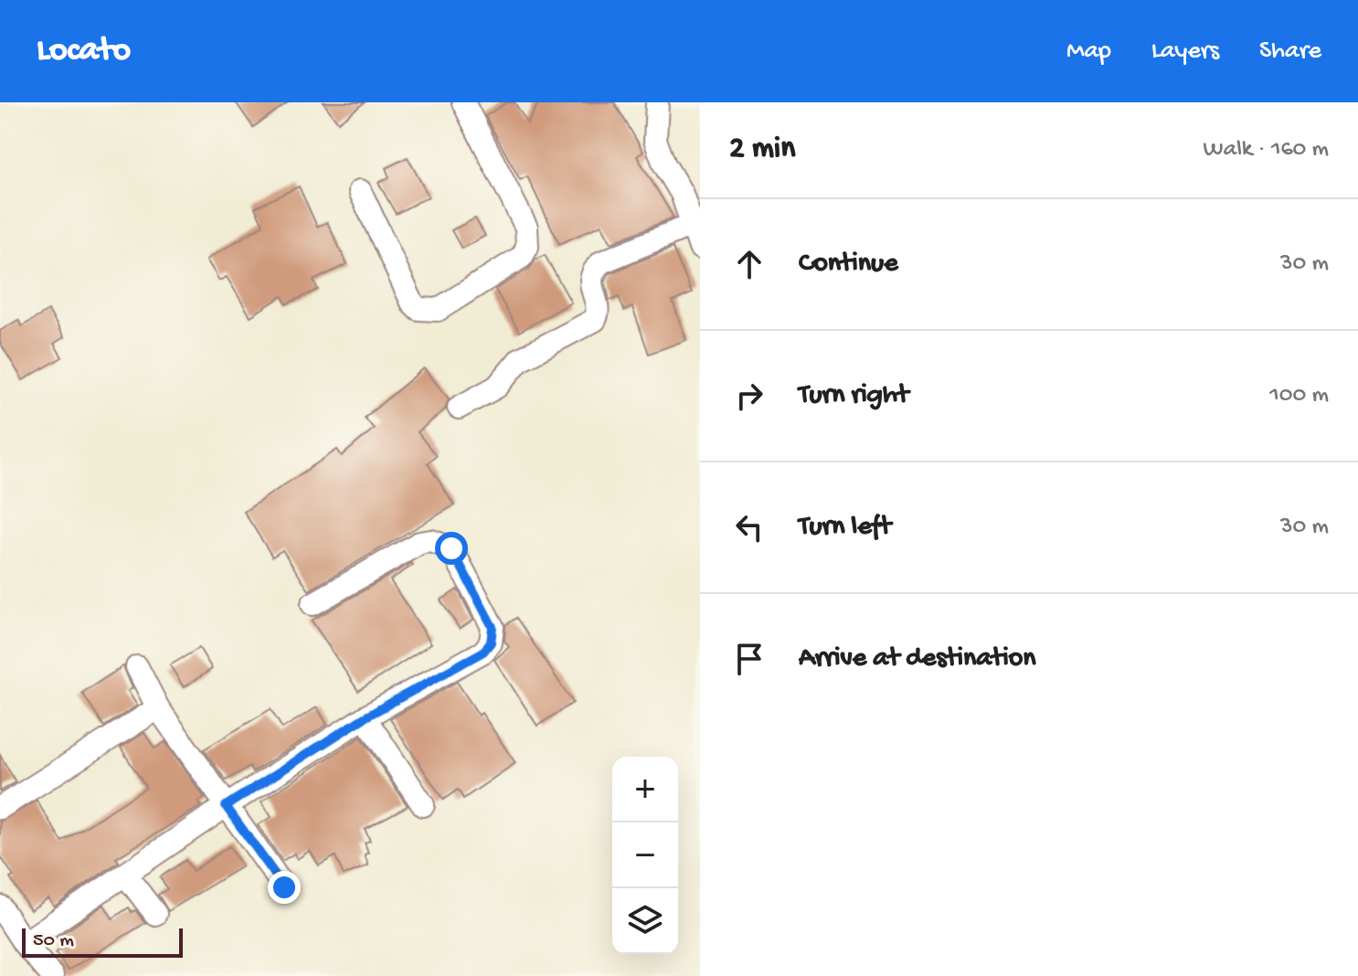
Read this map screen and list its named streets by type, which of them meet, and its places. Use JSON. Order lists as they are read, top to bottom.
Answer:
{
  "scale_bar": "50 m",
  "page": {
    "header": "Locato",
    "nav": ["Map", "Layers", "Share"],
    "heading": ["2 min", "Walk · 160 m"],
    "list": [
      ["Continue", "30 m"],
      ["Turn right", "100 m"],
      ["Turn left", "30 m"],
      "Arrive at destination"
    ],
    "map_buttons": ["+", "−"],
    "scale": "50 m"
  }
}
